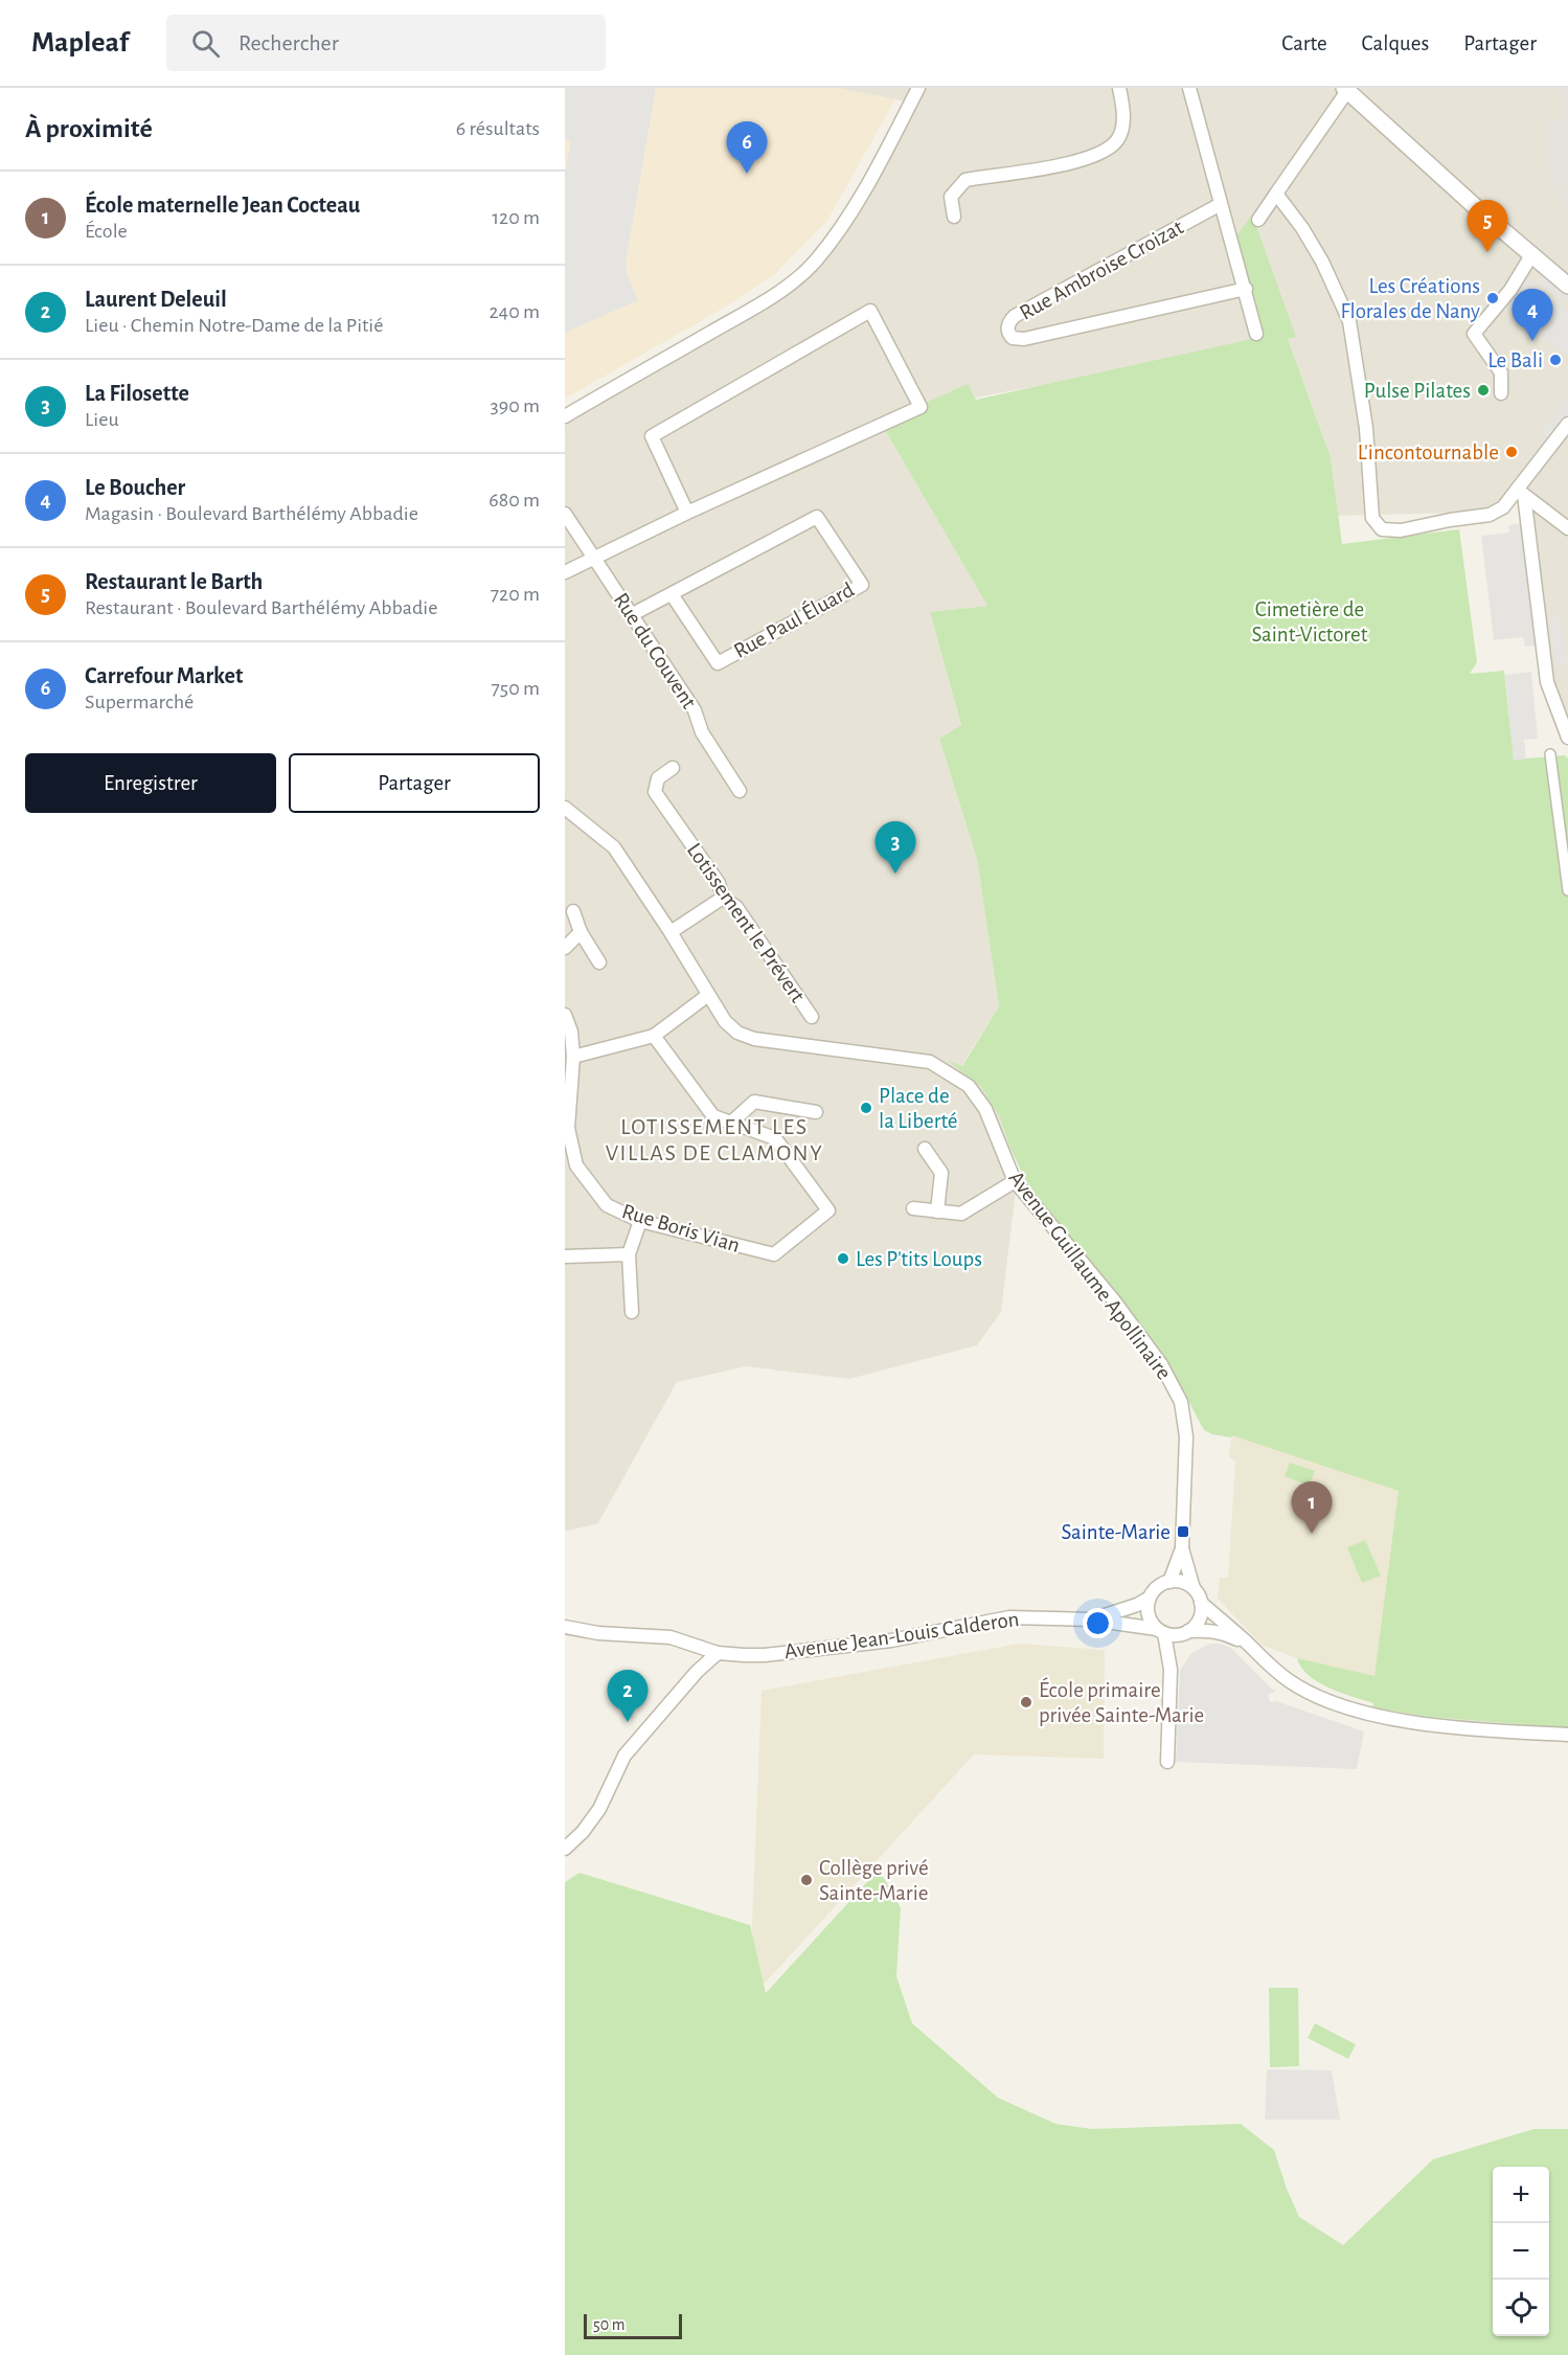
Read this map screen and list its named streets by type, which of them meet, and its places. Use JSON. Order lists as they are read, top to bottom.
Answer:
{
  "streets": {
    "street": [
      "Rue Ambroise Croizat",
      "Rue Paul Éluard",
      "Rue du Couvent",
      "Lotissement le Prévert",
      "Rue Boris Vian",
      "Avenue Guillaume Apollinaire",
      "Avenue Jean-Louis Calderon"
    ]
  },
  "crossings": [
    ["Rue Paul Éluard", "Rue du Couvent"],
    ["Avenue Guillaume Apollinaire", "Avenue Jean-Louis Calderon"]
  ],
  "districts": ["LOTISSEMENT LES VILLAS DE CLAMONY"],
  "parks": ["Cimetière de Saint-Victoret"],
  "places": {
    "other": [
      "Les Créations Florales de Nany",
      "Le Bali",
      "Pulse Pilates",
      "L'incontournable",
      "Place de la Liberté",
      "Les P'tits Loups",
      "École primaire privée Sainte-Marie",
      "Collège privé Sainte-Marie"
    ],
    "transit": ["Sainte-Marie"]
  },
  "scale_bar": "50 m",
  "page": {
    "header": "Mapleaf",
    "search": "Rechercher",
    "nav": ["Carte", "Calques", "Partager"],
    "heading": ["À proximité", "6 résultats"],
    "pins": [
      "6",
      "5",
      "4",
      "3",
      "1",
      "2"
    ],
    "list": [
      {
        "mark": "1",
        "name": "École maternelle Jean Cocteau",
        "note": "École",
        "value": "120 m"
      },
      {
        "mark": "2",
        "name": "Laurent Deleuil",
        "note": "Lieu · Chemin Notre-Dame de la Pitié",
        "value": "240 m"
      },
      {
        "mark": "3",
        "name": "La Filosette",
        "note": "Lieu",
        "value": "390 m"
      },
      {
        "mark": "4",
        "name": "Le Boucher",
        "note": "Magasin · Boulevard Barthélémy Abbadie",
        "value": "680 m"
      },
      {
        "mark": "5",
        "name": "Restaurant le Barth",
        "note": "Restaurant · Boulevard Barthélémy Abbadie",
        "value": "720 m"
      },
      {
        "mark": "6",
        "name": "Carrefour Market",
        "note": "Supermarché",
        "value": "750 m"
      }
    ],
    "buttons": ["Enregistrer", "Partager"],
    "map_buttons": ["+", "−"],
    "scale": "50 m"
  }
}
